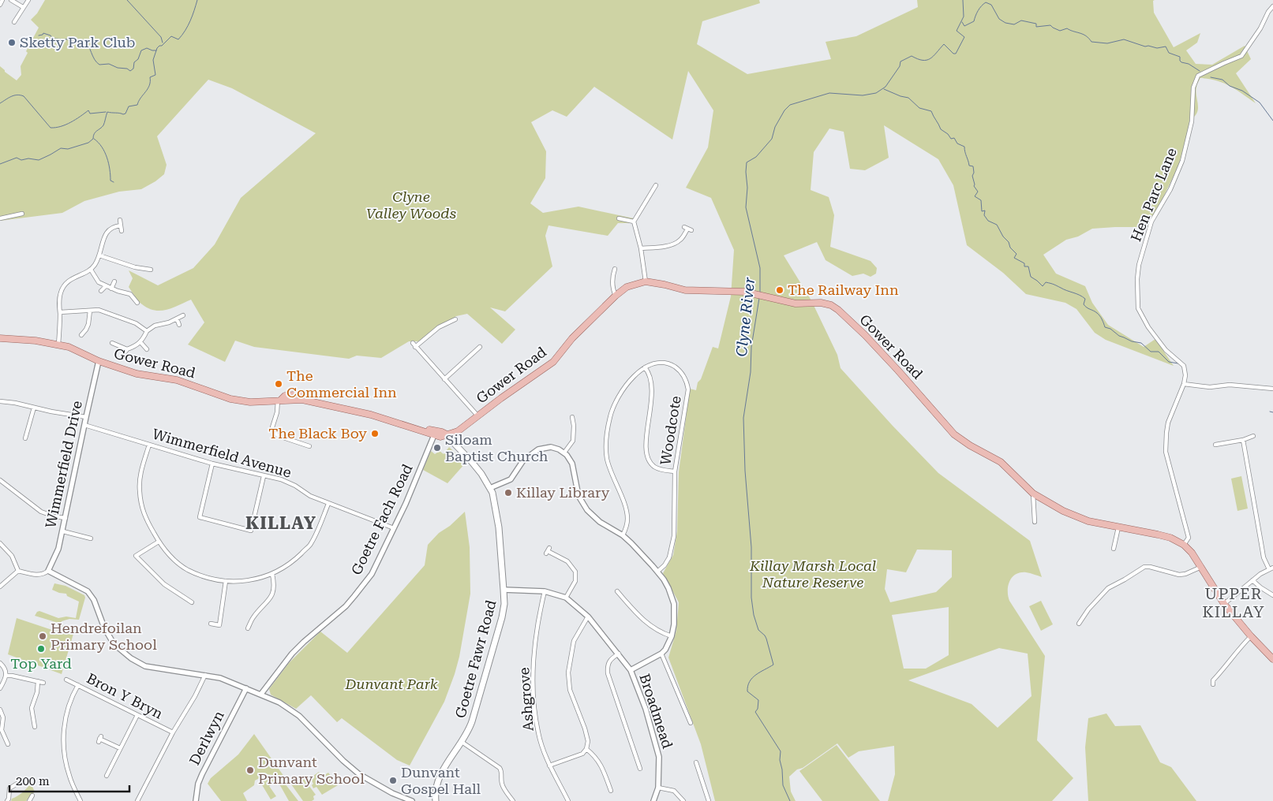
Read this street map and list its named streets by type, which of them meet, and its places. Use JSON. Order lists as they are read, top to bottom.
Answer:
{
  "streets": {
    "main road": ["Gower Road", "Goetre Fawr Road"],
    "street": [
      "Hen Parc Lane",
      "Woodcote",
      "Wimmerfield Avenue",
      "Wimmerfield Drive",
      "Goetre Fach Road",
      "Bron Y Bryn",
      "Ashgrove",
      "Broadmead",
      "Derlwyn"
    ]
  },
  "crossings": [
    ["Gower Road", "Wimmerfield Drive"],
    ["Gower Road", "Goetre Fach Road"],
    ["Gower Road", "Goetre Fawr Road"],
    ["Wimmerfield Avenue", "Wimmerfield Drive"],
    ["Wimmerfield Avenue", "Goetre Fach Road"],
    ["Goetre Fawr Road", "Broadmead"],
    ["Ashgrove", "Broadmead"]
  ],
  "districts": ["KILLAY", "UPPER KILLAY"],
  "water": ["Clyne River"],
  "parks": ["Clyne Valley Woods", "Killay Marsh Local Nature Reserve", "Dunvant Park"],
  "places": [
    "Sketty Park Club",
    "The Railway Inn",
    "The Commercial Inn",
    "The Black Boy",
    "Siloam Baptist Church",
    "Killay Library",
    "Hendrefoilan Primary School",
    "Top Yard",
    "Dunvant Primary School",
    "Dunvant Gospel Hall"
  ],
  "scale_bar": "200 m"
}
